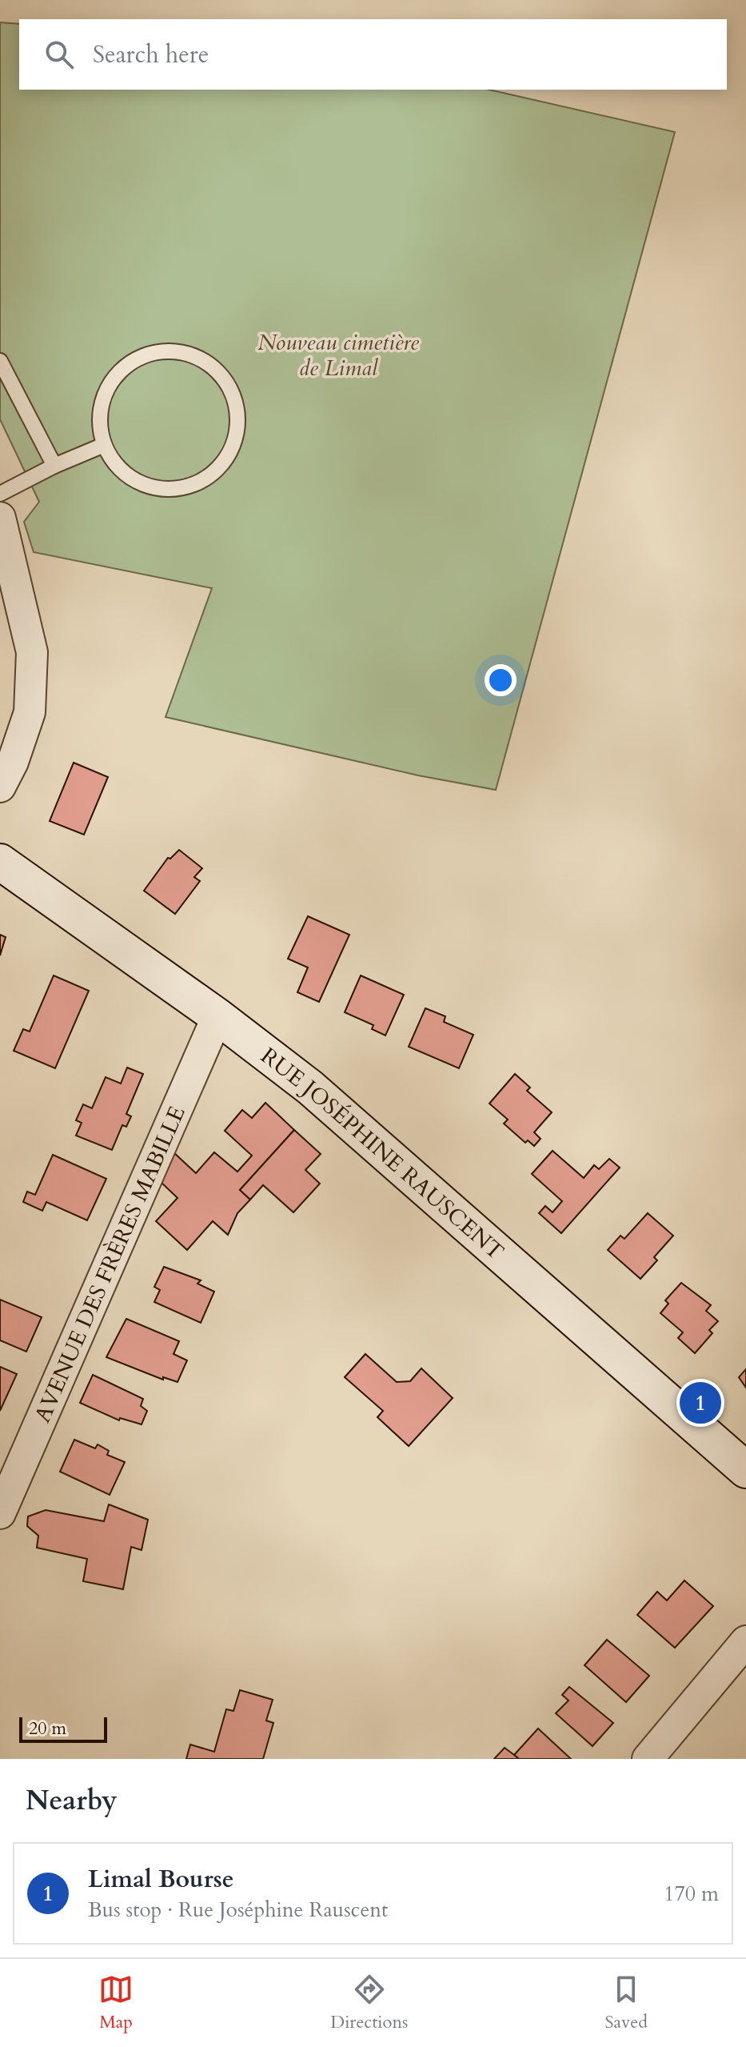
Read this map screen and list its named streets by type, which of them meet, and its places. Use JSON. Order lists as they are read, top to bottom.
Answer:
{
  "streets": {
    "street": ["RUE JOSÉPHINE RAUSCENT", "AVENUE DES FRÈRES MABILLE"]
  },
  "crossings": [
    ["RUE JOSÉPHINE RAUSCENT", "AVENUE DES FRÈRES MABILLE"]
  ],
  "parks": ["Nouveau cimetière de Limal"],
  "scale_bar": "20 m",
  "page": {
    "search": "Search here",
    "pins": "1",
    "scale": "20 m",
    "heading": "Nearby",
    "list": [
      {
        "mark": "1",
        "name": "Limal Bourse",
        "note": "Bus stop · Rue Joséphine Rauscent",
        "value": "170 m"
      }
    ],
    "nav": ["Map", "Directions", "Saved"]
  }
}
